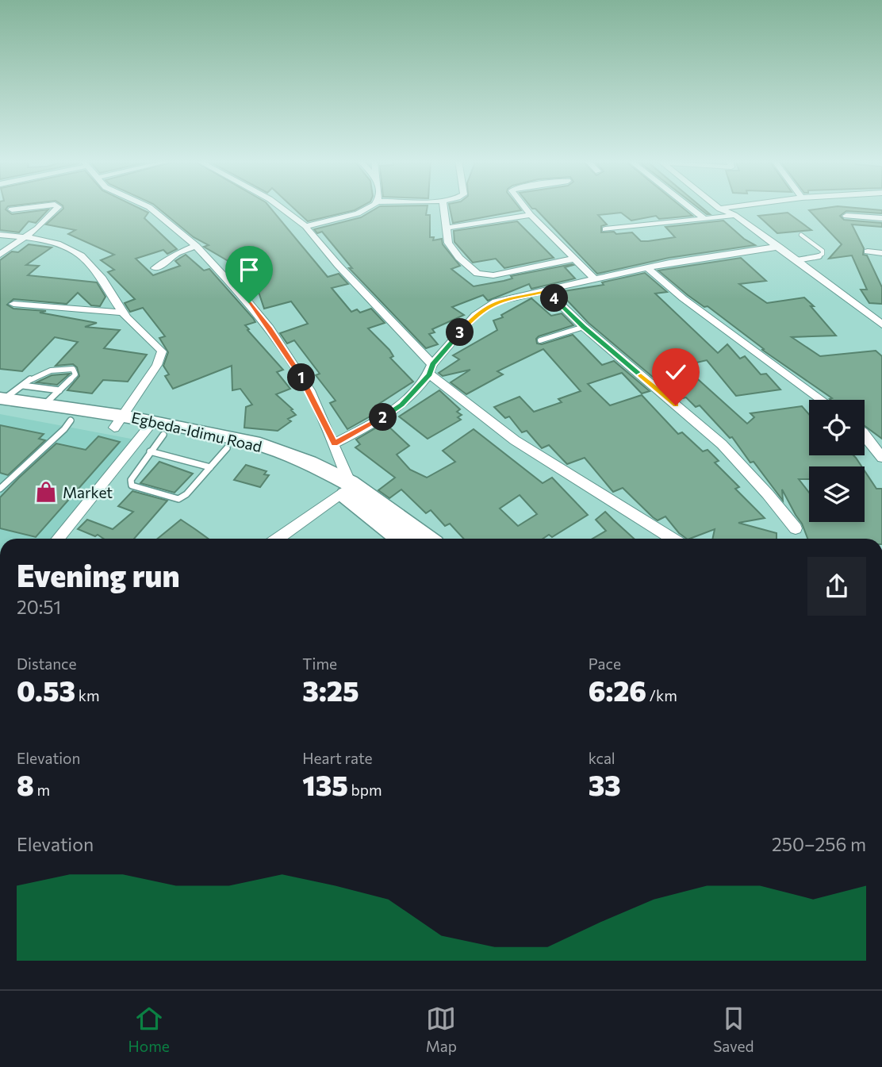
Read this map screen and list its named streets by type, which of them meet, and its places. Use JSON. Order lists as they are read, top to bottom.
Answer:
{
  "streets": {
    "main road": ["Egbeda-Idimu Road"]
  },
  "places": {
    "shop": ["Market"]
  },
  "page": {
    "pins": [
      "4",
      "3",
      "1",
      "2"
    ],
    "heading": ["Evening run", "20:51"],
    "stats": [
      ["Distance", "0.53 km"],
      ["Time", "3:25"],
      ["Pace", "6:26 /km"],
      ["Elevation", "8 m"],
      ["Heart rate", "135 bpm"],
      ["kcal", "33"]
    ],
    "chart": ["Elevation", "250–256 m"],
    "tabs": ["Home", "Map", "Saved"]
  }
}
